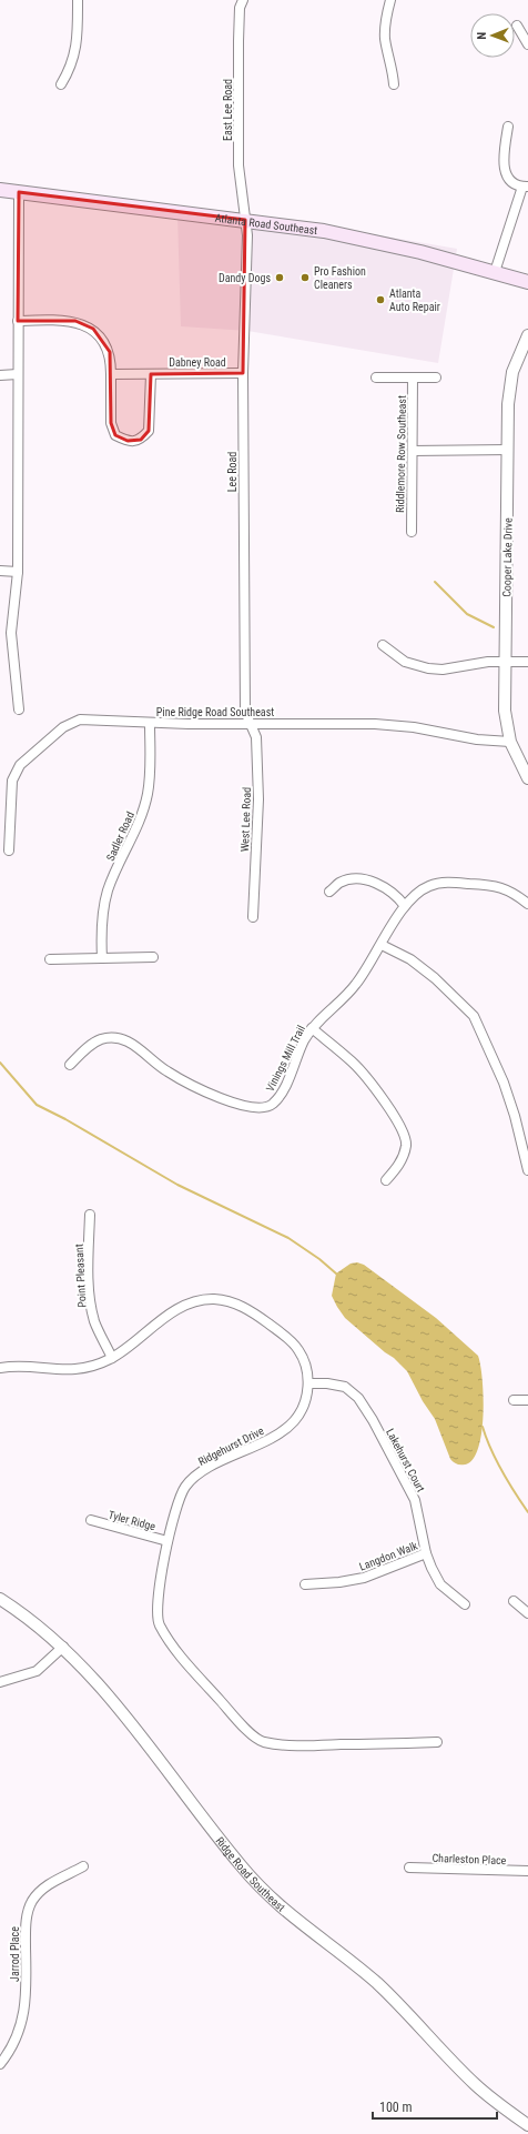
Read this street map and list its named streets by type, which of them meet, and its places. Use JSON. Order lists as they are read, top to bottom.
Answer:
{
  "streets": {
    "main road": ["Atlanta Road Southeast"],
    "street": [
      "East Lee Road",
      "Dabney Road",
      "Riddlemore Row Southeast",
      "Lee Road",
      "Cooper Lake Drive",
      "Pine Ridge Road Southeast",
      "West Lee Road",
      "Sadler Road",
      "Vinings Mill Trail",
      "Point Pleasant",
      "Ridgehurst Drive",
      "Lakehurst Court",
      "Tyler Ridge",
      "Langdon Walk",
      "Charleston Place",
      "Ridge Road Southeast",
      "Jarrod Place"
    ]
  },
  "crossings": [
    ["East Lee Road", "Atlanta Road Southeast"],
    ["East Lee Road", "Lee Road"],
    ["Atlanta Road Southeast", "Lee Road"],
    ["Dabney Road", "Lee Road"],
    ["Lee Road", "Pine Ridge Road Southeast"],
    ["Lee Road", "West Lee Road"],
    ["Cooper Lake Drive", "Pine Ridge Road Southeast"],
    ["Pine Ridge Road Southeast", "West Lee Road"],
    ["Pine Ridge Road Southeast", "Sadler Road"],
    ["Point Pleasant", "Ridgehurst Drive"],
    ["Ridgehurst Drive", "Lakehurst Court"],
    ["Ridgehurst Drive", "Tyler Ridge"],
    ["Lakehurst Court", "Langdon Walk"]
  ],
  "places": ["Dandy Dogs", "Pro Fashion Cleaners", "Atlanta Auto Repair"],
  "scale_bar": "100 m",
  "north": "left"
}
